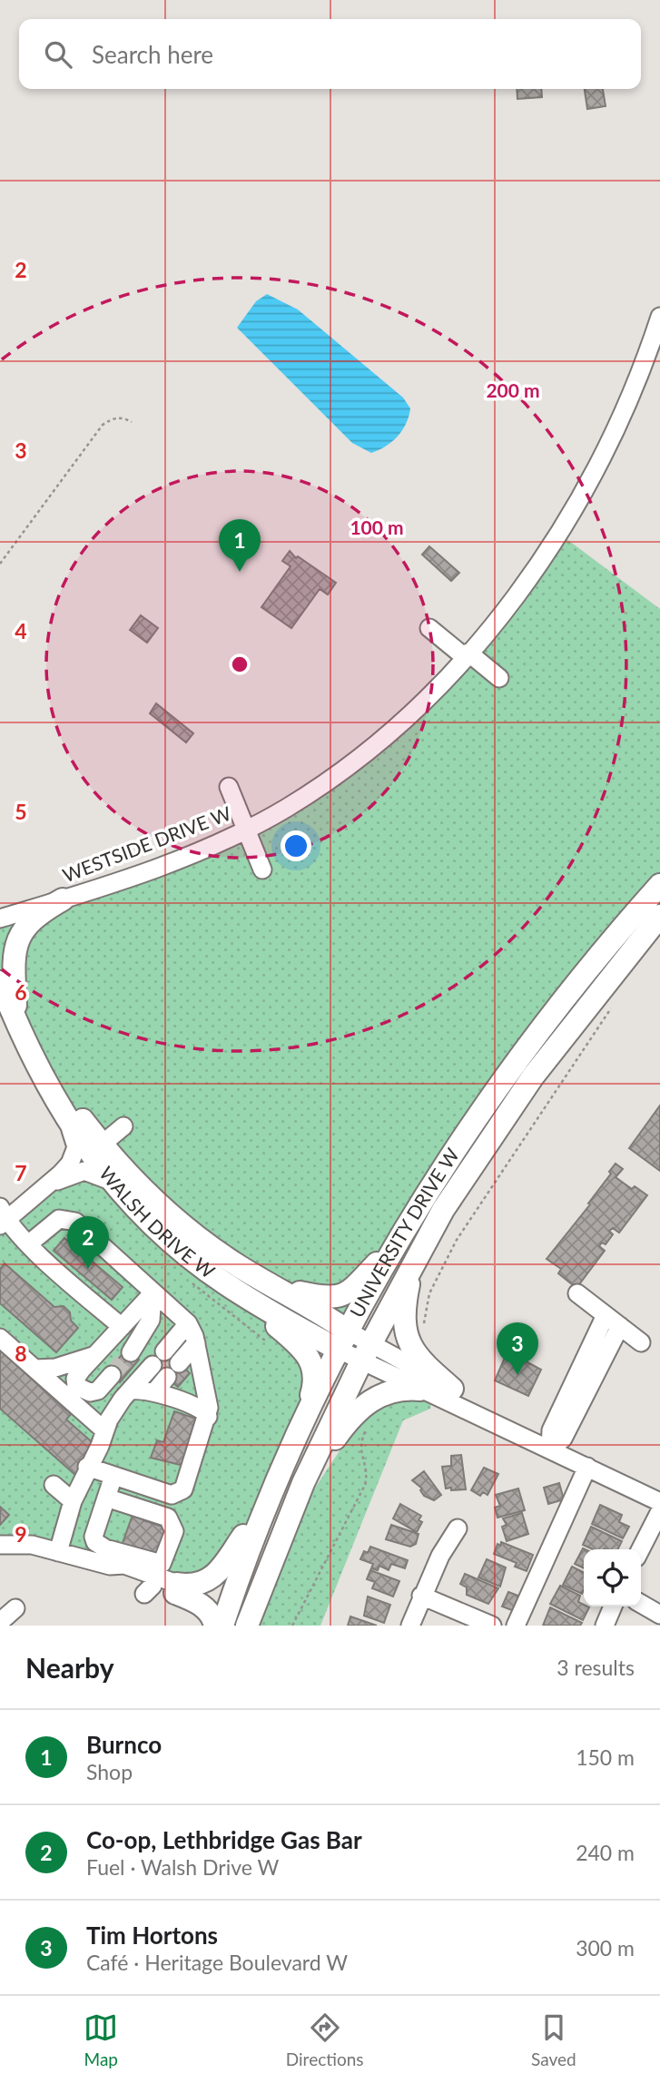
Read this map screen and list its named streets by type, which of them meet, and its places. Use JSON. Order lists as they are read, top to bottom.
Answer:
{
  "streets": {
    "main road": ["WALSH DRIVE W", "UNIVERSITY DRIVE W"],
    "street": ["WESTSIDE DRIVE W"]
  },
  "crossings": [
    ["WALSH DRIVE W", "UNIVERSITY DRIVE W"]
  ],
  "page": {
    "search": "Search here",
    "pins": ["1", "2", "3"],
    "heading": ["Nearby", "3 results"],
    "list": [
      {
        "mark": "1",
        "name": "Burnco",
        "note": "Shop",
        "value": "150 m"
      },
      {
        "mark": "2",
        "name": "Co-op, Lethbridge Gas Bar",
        "note": "Fuel · Walsh Drive W",
        "value": "240 m"
      },
      {
        "mark": "3",
        "name": "Tim Hortons",
        "note": "Café · Heritage Boulevard W",
        "value": "300 m"
      }
    ],
    "nav": ["Map", "Directions", "Saved"]
  },
  "grid": {
    "rows": [
      "2",
      "3",
      "4",
      "5",
      "6",
      "7",
      "8",
      "9"
    ]
  },
  "rings": ["200 m", "100 m"]
}
